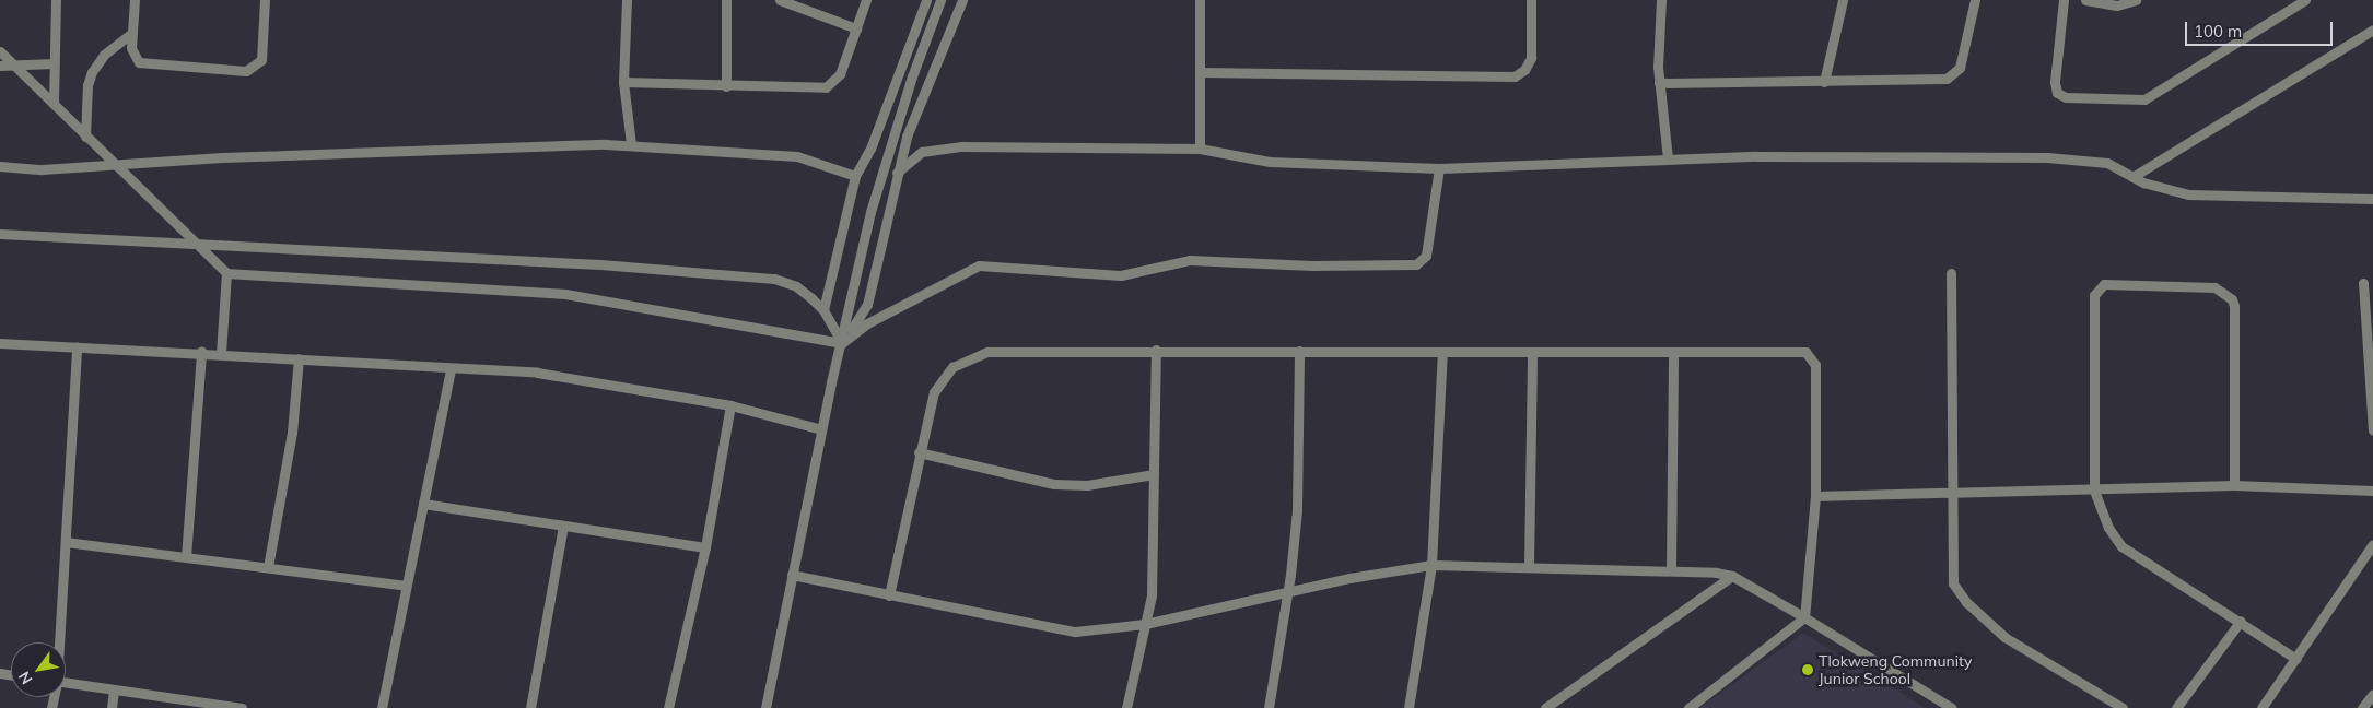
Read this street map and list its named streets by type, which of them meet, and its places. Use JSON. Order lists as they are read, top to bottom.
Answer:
{
  "places": ["Tlokweng Community Junior School"],
  "scale_bar": "100 m",
  "north": "bottom left"
}
